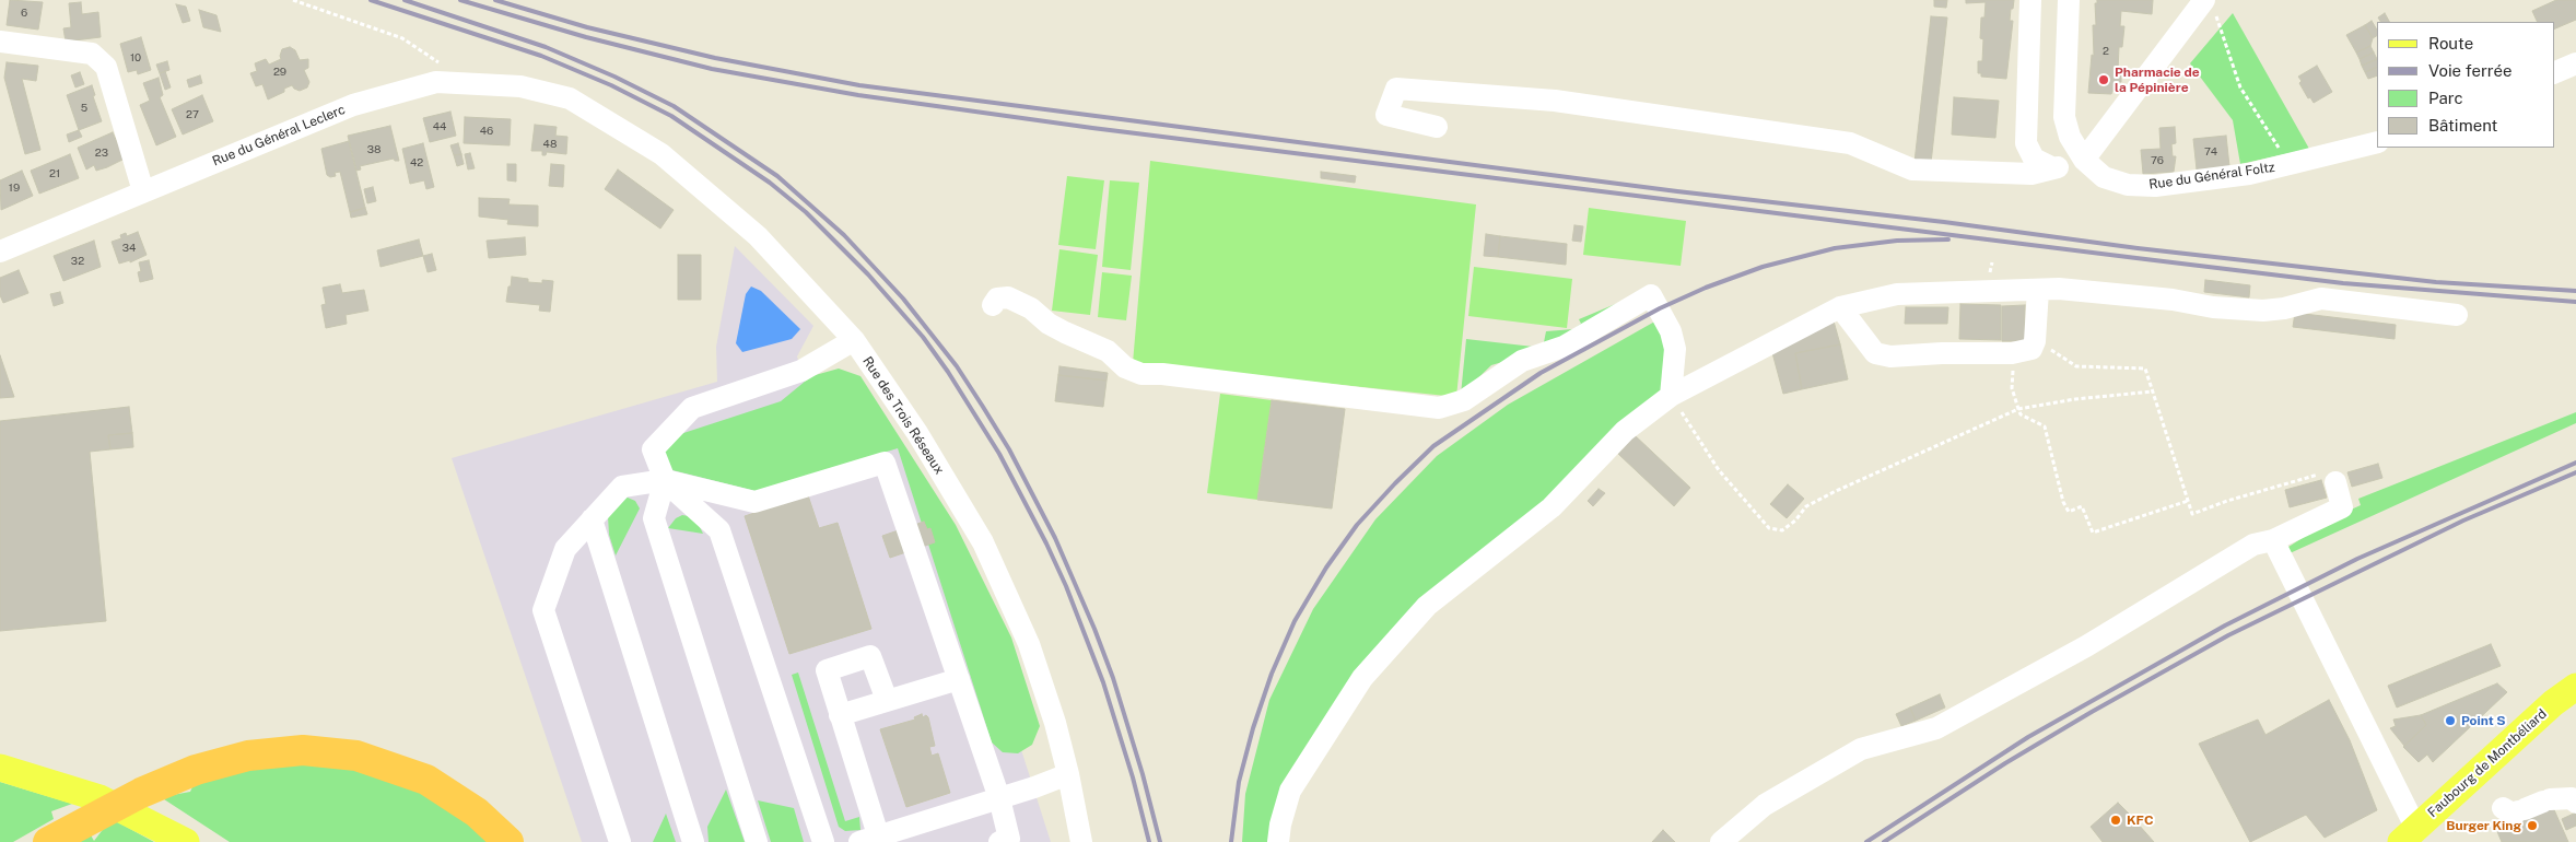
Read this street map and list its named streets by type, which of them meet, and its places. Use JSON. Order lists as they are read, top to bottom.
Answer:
{
  "streets": {
    "main road": ["Faubourg de Montbéliard"],
    "street": ["Rue du Général Leclerc", "Rue du Général Foltz", "Rue des Trois Réseaux"]
  },
  "crossings": [
    ["Rue du Général Leclerc", "Rue des Trois Réseaux"]
  ],
  "places": [
    "Pharmacie de la Pépinière",
    "Point S",
    "KFC",
    "Burger King"
  ],
  "house_numbers": [
    "6",
    "2",
    "10",
    "29",
    "5",
    "27",
    "44",
    "46",
    "48",
    "38",
    "74",
    "23",
    "76",
    "42",
    "21",
    "19",
    "34",
    "32"
  ],
  "legend": [
    "Route",
    "Voie ferrée",
    "Parc",
    "Bâtiment"
  ]
}
